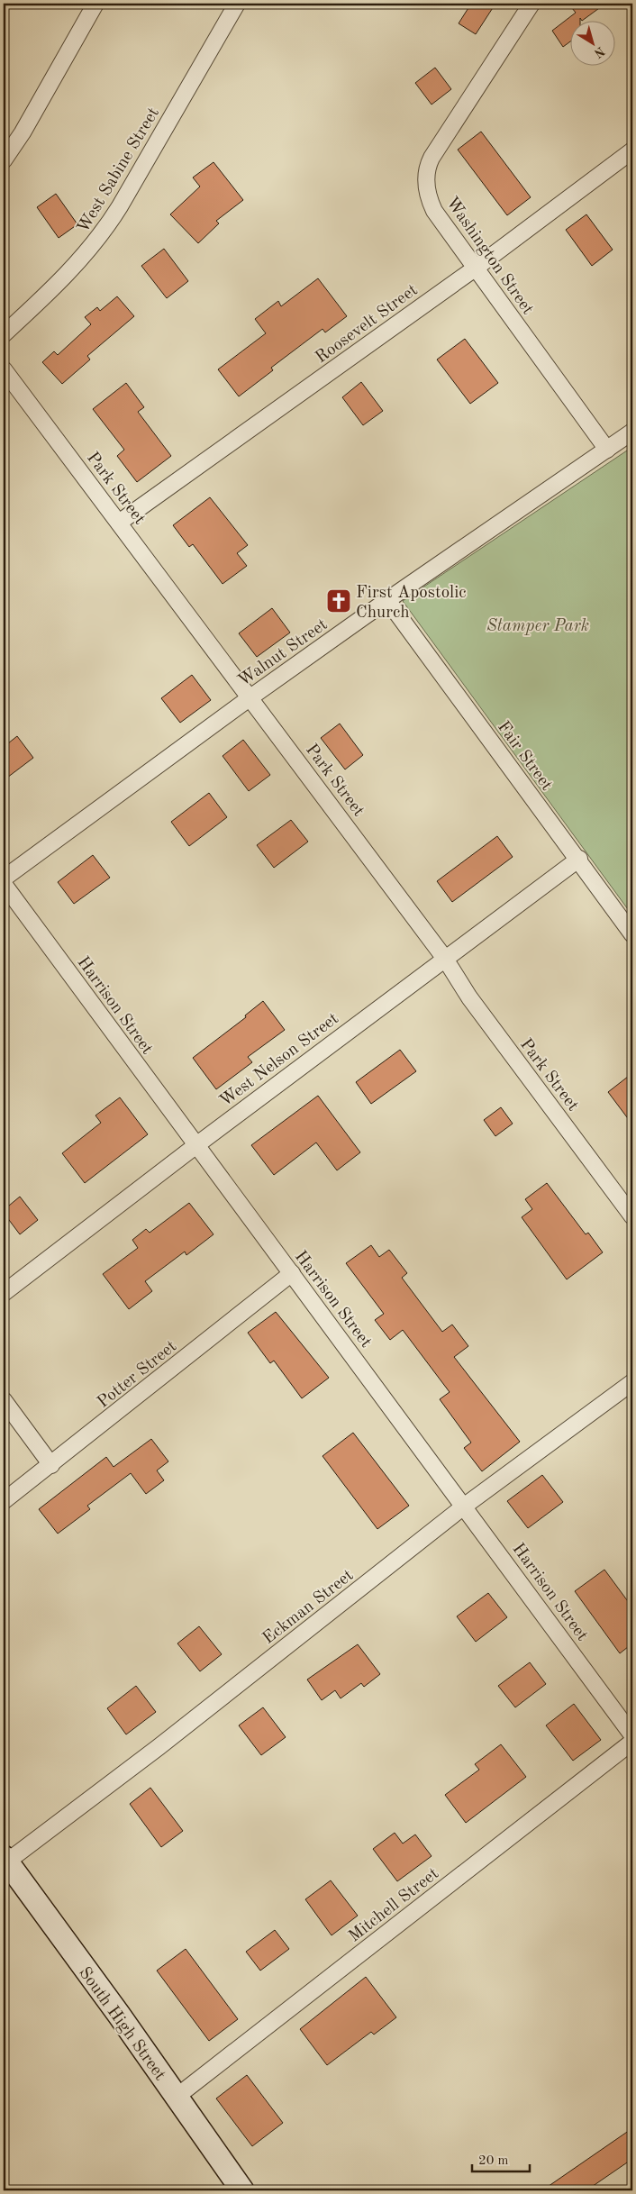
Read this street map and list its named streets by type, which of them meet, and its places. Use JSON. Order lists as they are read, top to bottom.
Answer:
{
  "streets": {
    "main road": ["South High Street"],
    "street": [
      "West Sabine Street",
      "Washington Street",
      "Roosevelt Street",
      "Park Street",
      "Walnut Street",
      "Fair Street",
      "Harrison Street",
      "West Nelson Street",
      "Potter Street",
      "Eckman Street",
      "Mitchell Street"
    ]
  },
  "crossings": [
    ["Washington Street", "Roosevelt Street"],
    ["Washington Street", "Walnut Street"],
    ["Roosevelt Street", "Park Street"],
    ["Park Street", "Walnut Street"],
    ["Park Street", "West Nelson Street"],
    ["Walnut Street", "Fair Street"],
    ["Fair Street", "West Nelson Street"],
    ["Harrison Street", "West Nelson Street"],
    ["Harrison Street", "Potter Street"],
    ["Harrison Street", "Eckman Street"],
    ["Eckman Street", "South High Street"],
    ["Mitchell Street", "South High Street"]
  ],
  "parks": ["Stamper Park"],
  "places": {
    "church": ["First Apostolic Church"]
  },
  "scale_bar": "20 m",
  "north": "bottom right"
}
